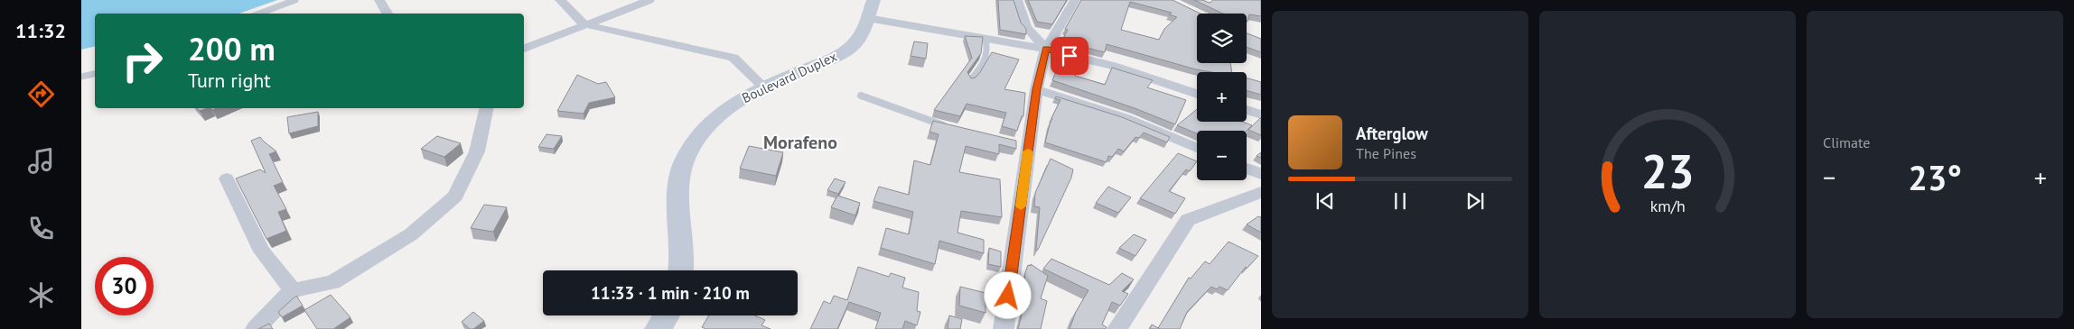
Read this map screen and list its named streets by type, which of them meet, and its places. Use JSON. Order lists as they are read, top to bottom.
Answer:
{
  "streets": {
    "street": ["Boulevard Duplex"]
  },
  "districts": ["Morafeno"],
  "page": {
    "tabs": "11:32",
    "tile": "Climate",
    "map_buttons": ["+", "−"],
    "turn": ["200 m", "Turn right"],
    "song": ["Afterglow", "The Pines"],
    "heat": ["−", "23°", "+"],
    "limit": "30",
    "trip": "11:33 · 1 min · 210 m",
    "gauge": ["23", "km/h"]
  }
}
